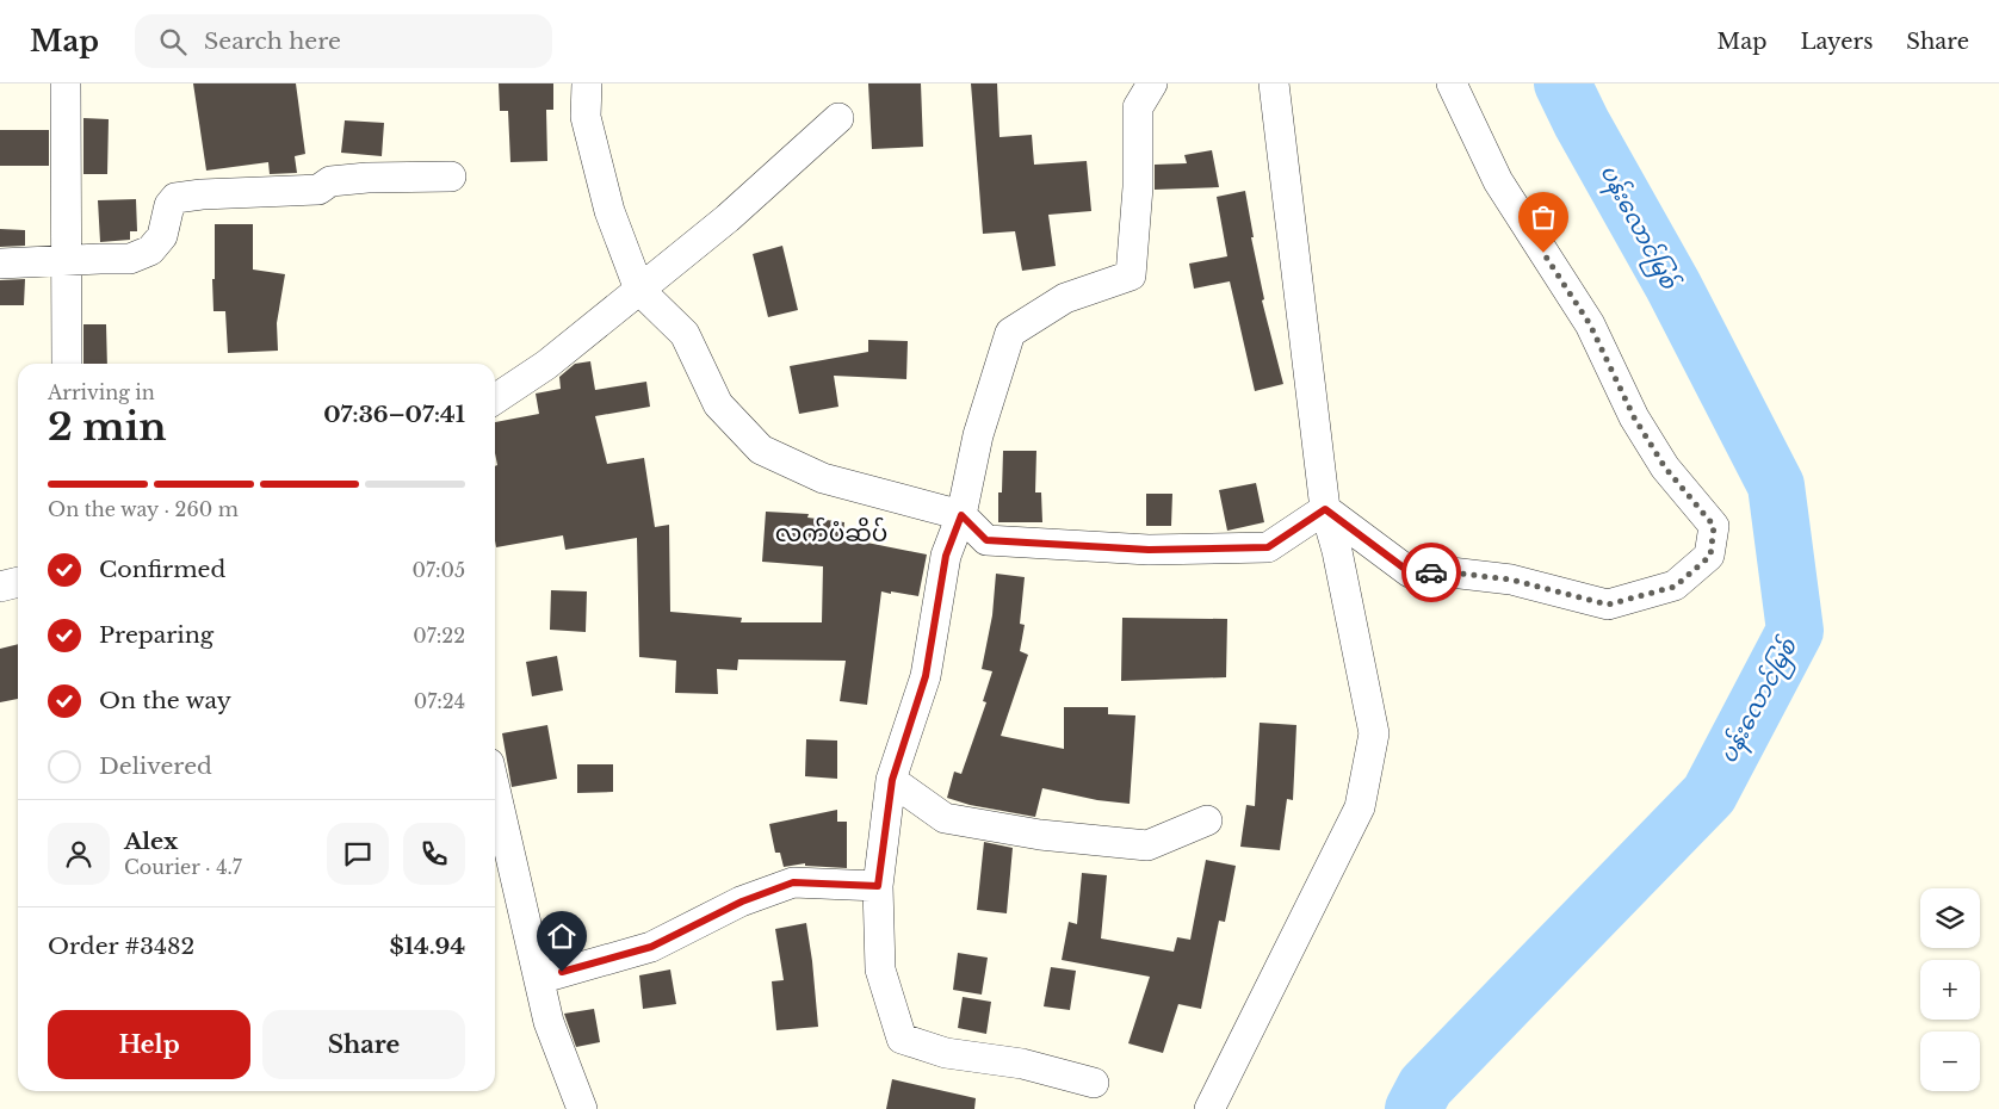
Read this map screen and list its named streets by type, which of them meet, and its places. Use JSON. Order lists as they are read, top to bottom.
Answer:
{
  "districts": ["လက်ပံဆိပ်"],
  "water": ["ပန်းလောင်မြစ်"],
  "page": {
    "header": "Map",
    "search": "Search here",
    "nav": ["Map", "Layers", "Share"],
    "heading": ["2 min", "Arriving in", "07:36–07:41"],
    "panel": [
      "Alex",
      "Courier · 4.7",
      "Order #3482",
      "$14.94"
    ],
    "bar": "On the way · 260 m",
    "list": [
      ["Confirmed", "07:05"],
      ["Preparing", "07:22"],
      ["On the way", "07:24"],
      "Delivered"
    ],
    "map_buttons": ["+", "−"],
    "buttons": ["Help", "Share"]
  }
}
